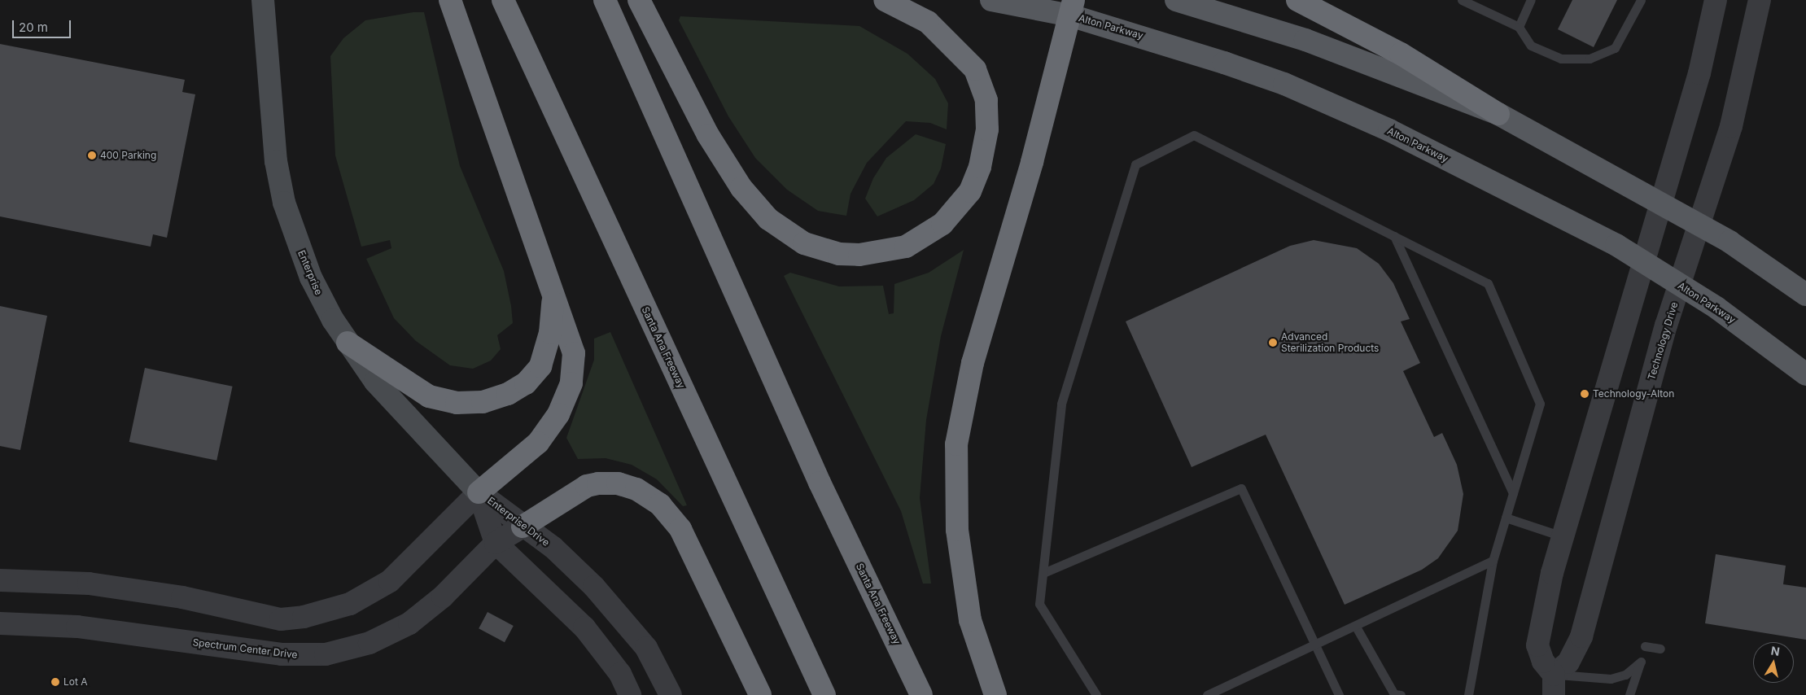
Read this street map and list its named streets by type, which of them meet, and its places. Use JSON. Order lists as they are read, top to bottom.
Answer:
{
  "streets": {
    "highway": ["Santa Ana Freeway"],
    "main road": ["Alton Parkway", "Enterprise"],
    "street": ["Technology Drive", "Enterprise Drive", "Spectrum Center Drive"]
  },
  "crossings": [
    ["Alton Parkway", "Technology Drive"],
    ["Enterprise", "Enterprise Drive"],
    ["Enterprise Drive", "Spectrum Center Drive"]
  ],
  "places": [
    "400 Parking",
    "Advanced Sterilization Products",
    "Technology-Alton",
    "Lot A"
  ],
  "scale_bar": "20 m",
  "north": "top"
}
